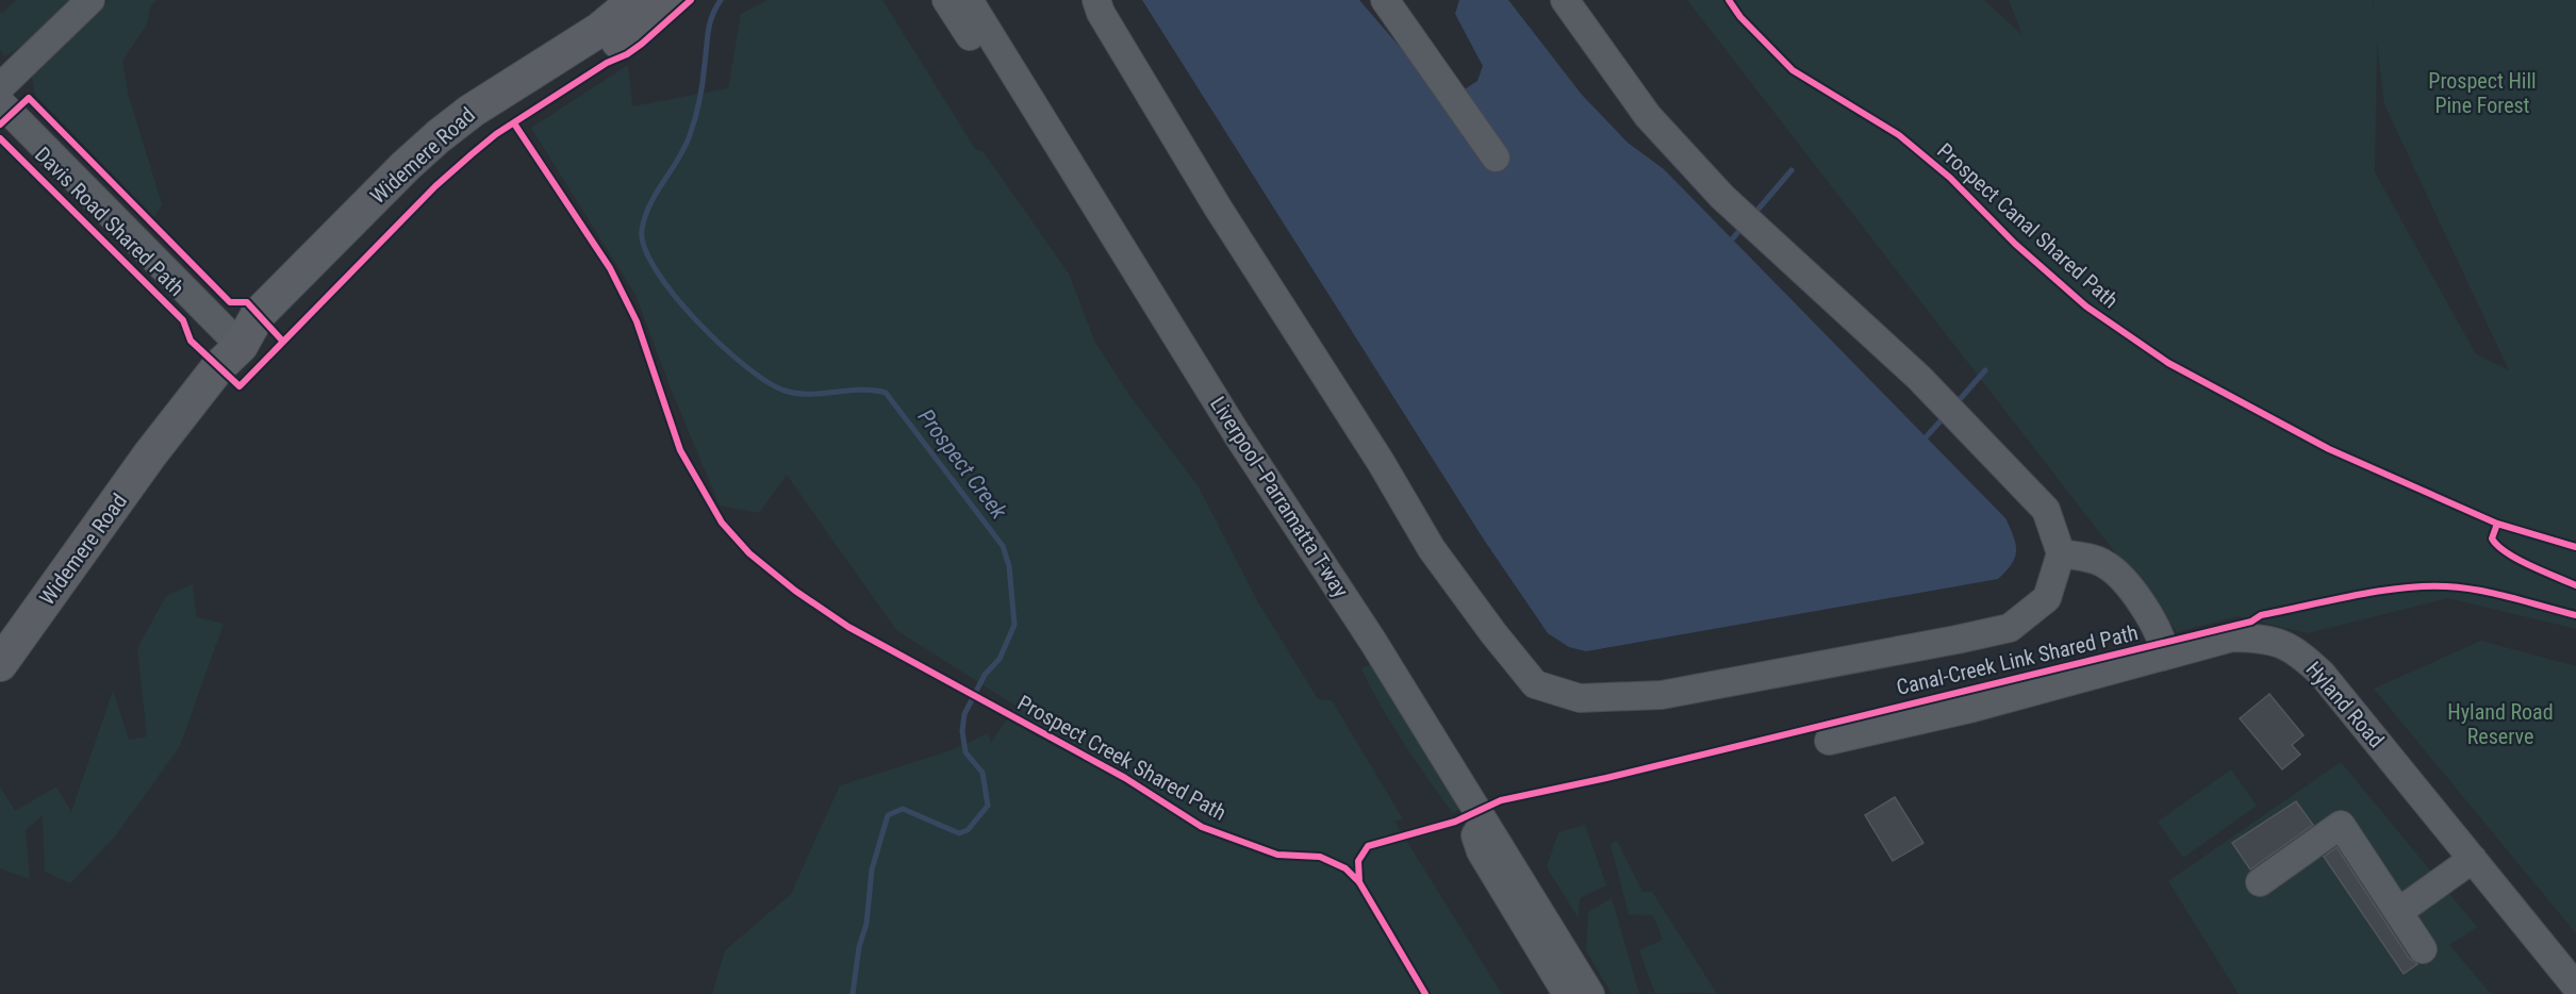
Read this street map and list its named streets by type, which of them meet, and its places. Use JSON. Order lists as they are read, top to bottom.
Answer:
{
  "streets": {
    "main road": ["Widemere Road"],
    "street": ["Liverpool–Parramatta T-way", "Hyland Road"],
    "cycle path": [
      "Davis Road Shared Path",
      "Prospect Canal Shared Path",
      "Canal-Creek Link Shared Path",
      "Prospect Creek Shared Path"
    ]
  },
  "water": ["Prospect Creek"],
  "parks": ["Prospect Hill Pine Forest", "Hyland Road Reserve"]
}
